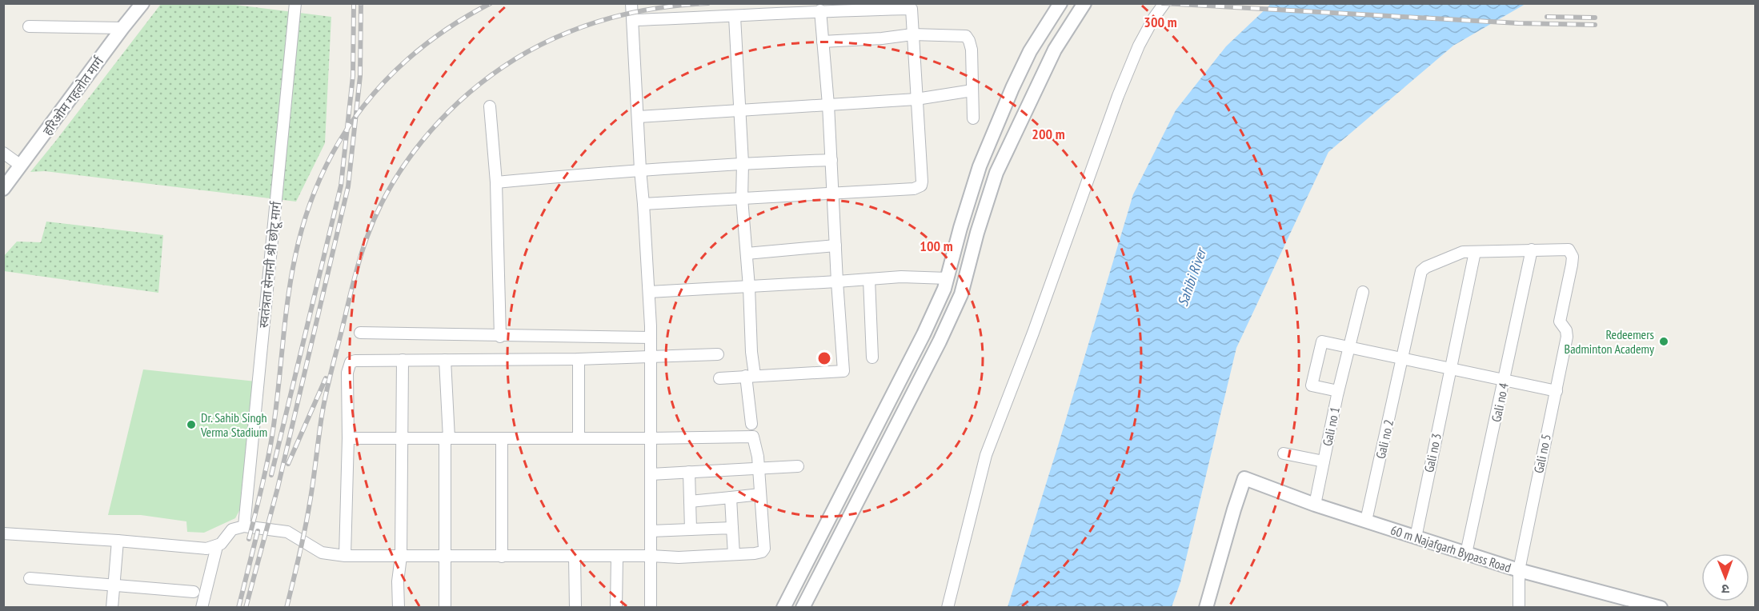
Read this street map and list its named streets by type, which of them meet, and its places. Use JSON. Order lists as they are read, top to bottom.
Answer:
{
  "streets": {
    "street": [
      "हरिओम गहलोत मार्ग",
      "स्वतंत्रता सेनानी श्री छोटू मार्ग",
      "Gali no 4",
      "Gali no 1",
      "Gali no 2",
      "Gali no 3",
      "Gali no 5",
      "60 m Najafgarh Bypass Road"
    ]
  },
  "crossings": [
    ["Gali no 4", "Gali no 5"],
    ["Gali no 4", "60 m Najafgarh Bypass Road"],
    ["Gali no 1", "60 m Najafgarh Bypass Road"],
    ["Gali no 2", "Gali no 3"],
    ["Gali no 2", "60 m Najafgarh Bypass Road"],
    ["Gali no 3", "60 m Najafgarh Bypass Road"],
    ["Gali no 5", "60 m Najafgarh Bypass Road"]
  ],
  "water": ["Sahibi River"],
  "places": ["Redeemers Badminton Academy", "Dr. Sahib Singh Verma Stadium"],
  "north": "bottom",
  "rings": ["300 m", "200 m", "100 m"]
}
